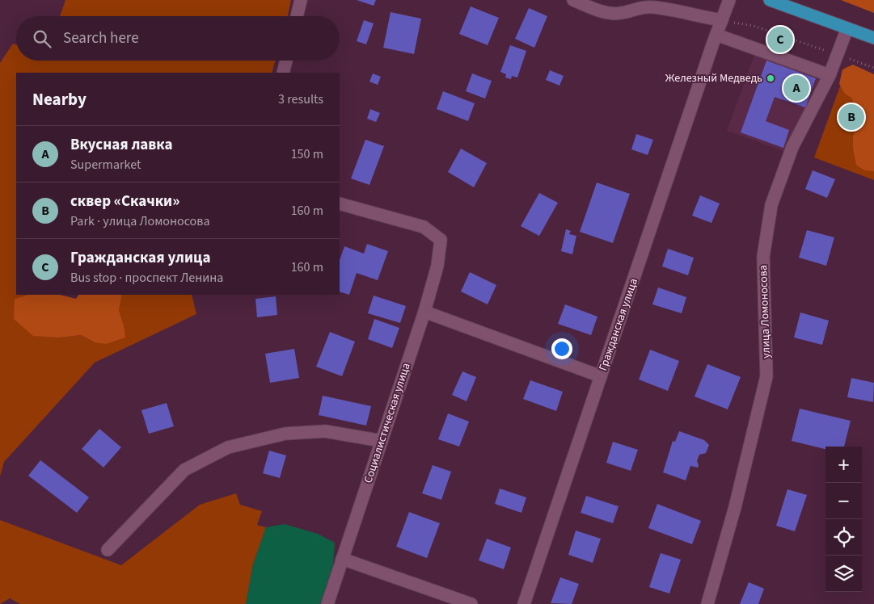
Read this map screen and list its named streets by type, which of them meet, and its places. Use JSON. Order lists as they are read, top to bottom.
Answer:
{
  "streets": {
    "street": ["улица Ломоносова", "Гражданская улица", "Социалистическая улица"]
  },
  "places": ["Железный Медведь"],
  "page": {
    "search": "Search here",
    "pins": ["C", "A", "B"],
    "heading": ["Nearby", "3 results"],
    "list": [
      {
        "mark": "A",
        "name": "Вкусная лавка",
        "note": "Supermarket",
        "value": "150 m"
      },
      {
        "mark": "B",
        "name": "сквер «Скачки»",
        "note": "Park · улица Ломоносова",
        "value": "160 m"
      },
      {
        "mark": "C",
        "name": "Гражданская улица",
        "note": "Bus stop · проспект Ленина",
        "value": "160 m"
      }
    ],
    "map_buttons": ["+", "−"]
  }
}
